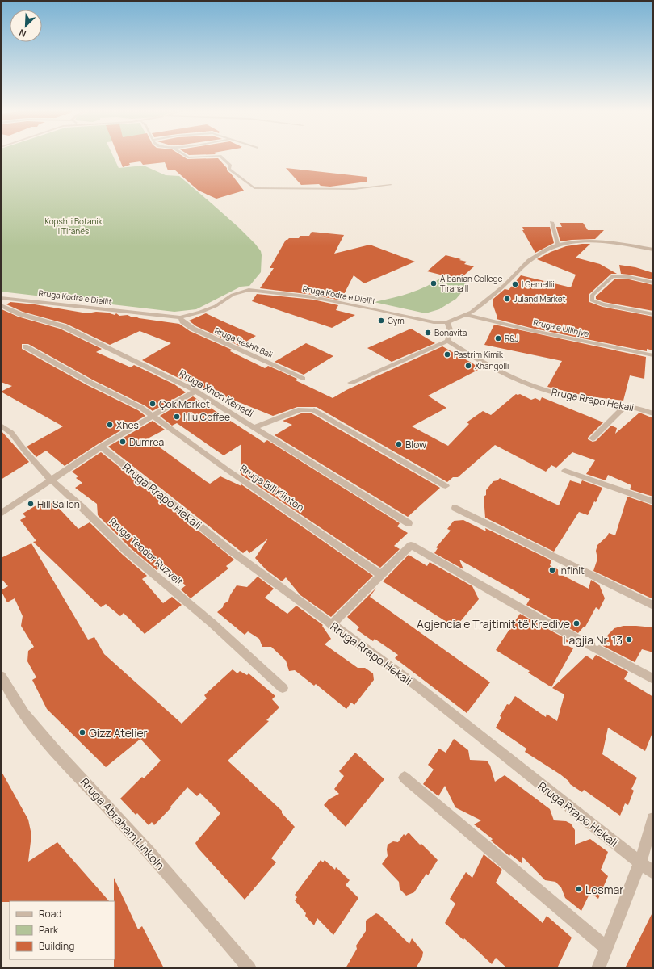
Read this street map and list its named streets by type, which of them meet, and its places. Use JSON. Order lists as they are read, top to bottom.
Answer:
{
  "streets": {
    "street": [
      "Rruga Kodra e Diellit",
      "Rruga e Ullinjve",
      "Rruga Reshit Bali",
      "Rruga Xhon Kenedi",
      "Rruga Rrapo Hekali",
      "Rruga Bill Klinton",
      "Rruga Teodor Ruzvelt",
      "Rruga Abraham Linkoln"
    ]
  },
  "crossings": [
    ["Rruga Kodra e Diellit", "Rruga e Ullinjve"],
    ["Rruga Kodra e Diellit", "Rruga Reshit Bali"]
  ],
  "parks": ["Kopshti Botanik i Tiranës"],
  "places": [
    "Albanian College Tirana II",
    "I Gemellii",
    "Juland Market",
    "Gym",
    "Bonavita",
    "R&J",
    "Pastrim Kimik",
    "Xhangolli",
    "Çok Market",
    "Hiu Coffee",
    "Xhes",
    "Dumrea",
    "Blow",
    "Hill Sallon",
    "Infinit",
    "Agjencia e Trajtimit të Kredive",
    "Lagjia Nr. 13",
    "Gizz Atelier",
    "Losmar"
  ],
  "legend": ["Road", "Park", "Building"],
  "north": "bottom left"
}
